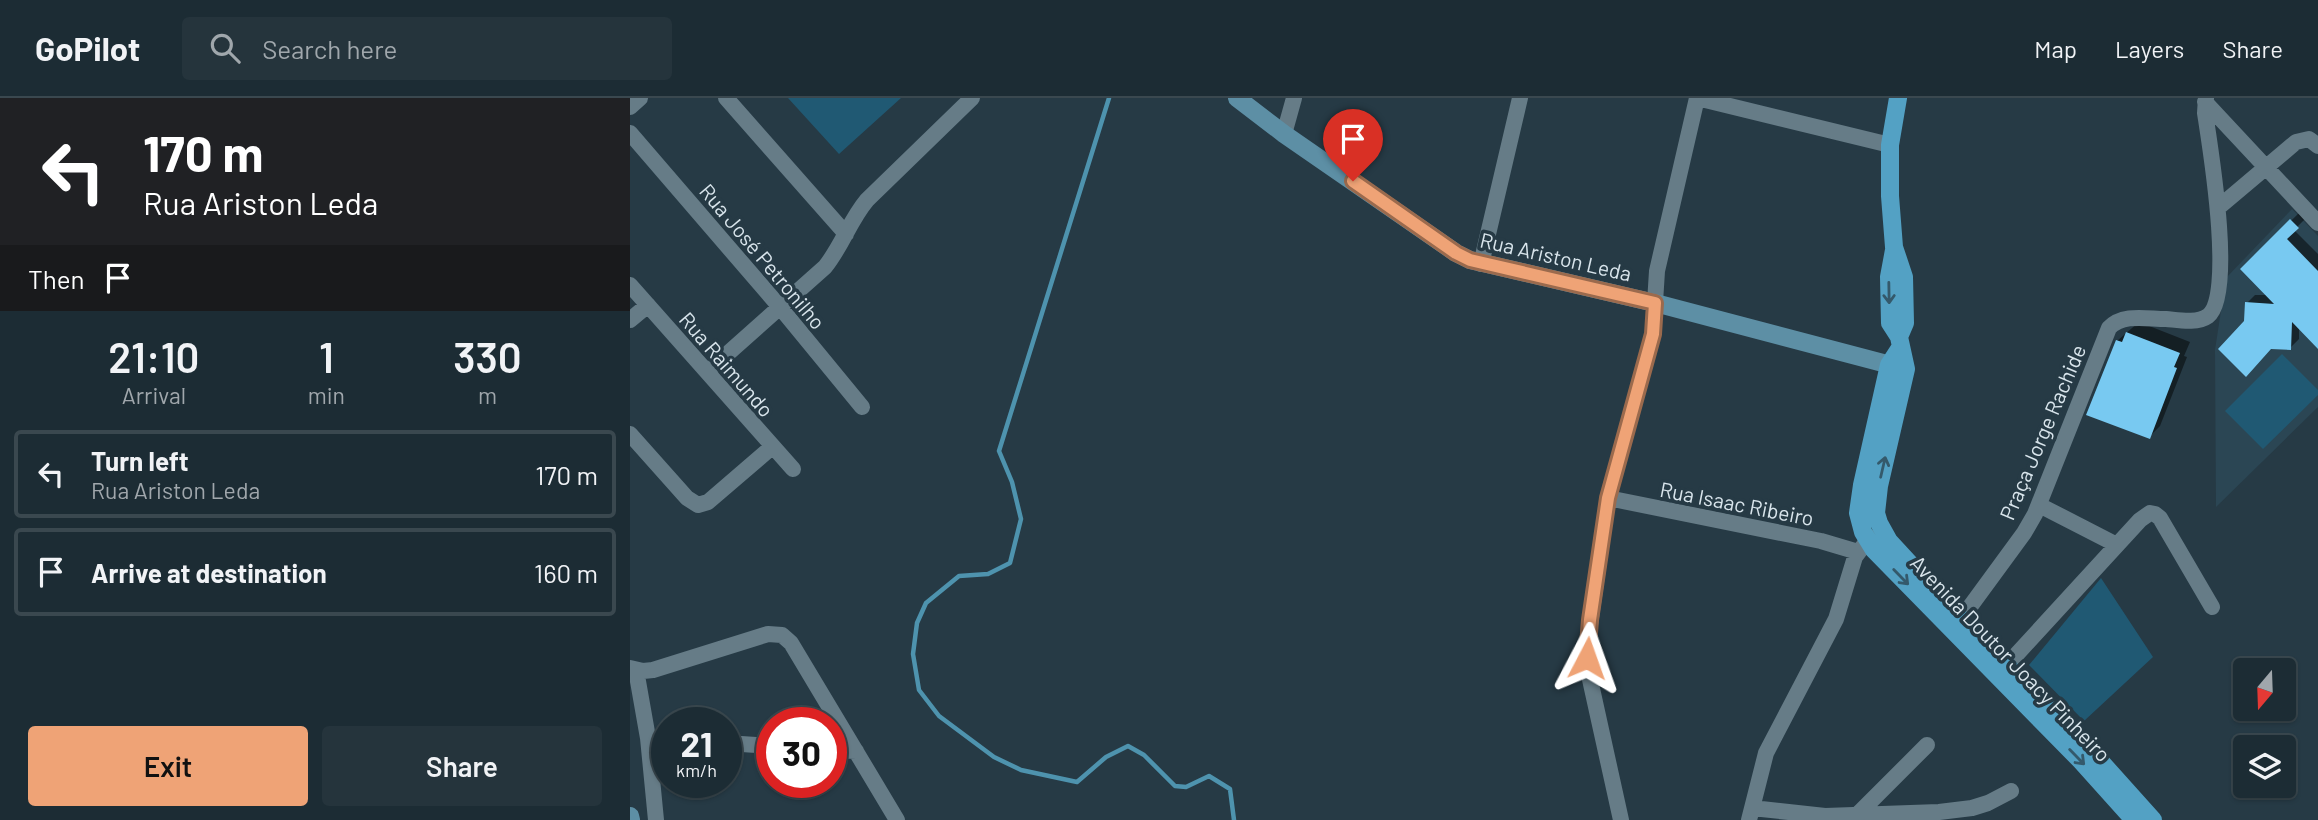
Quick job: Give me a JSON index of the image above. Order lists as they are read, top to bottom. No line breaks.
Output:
{"streets":{"main road":["Avenida Doutor Joacy Pinheiro"],"street":["Rua José Petronilho","Rua Ariston Leda","Rua Raimundo","Praça Jorge Rachide","Rua Isaac Ribeiro"]},"crossings":[["Rua Ariston Leda","Avenida Doutor Joacy Pinheiro"],["Praça Jorge Rachide","Avenida Doutor Joacy Pinheiro"],["Rua Isaac Ribeiro","Avenida Doutor Joacy Pinheiro"]],"north":"bottom","page":{"header":"GoPilot","search":"Search here","nav":["Map","Layers","Share"],"turn":["170 m","Rua Ariston Leda"],"then":"Then","eta":["21:10","Arrival","1","min","330","m"],"list":[{"name":"Turn left","note":"Rua Ariston Leda","value":"170 m"},{"name":"Arrive at destination","value":"160 m"}],"speed":"21 km/h","limit":"30","buttons":["Exit","Share"]}}
